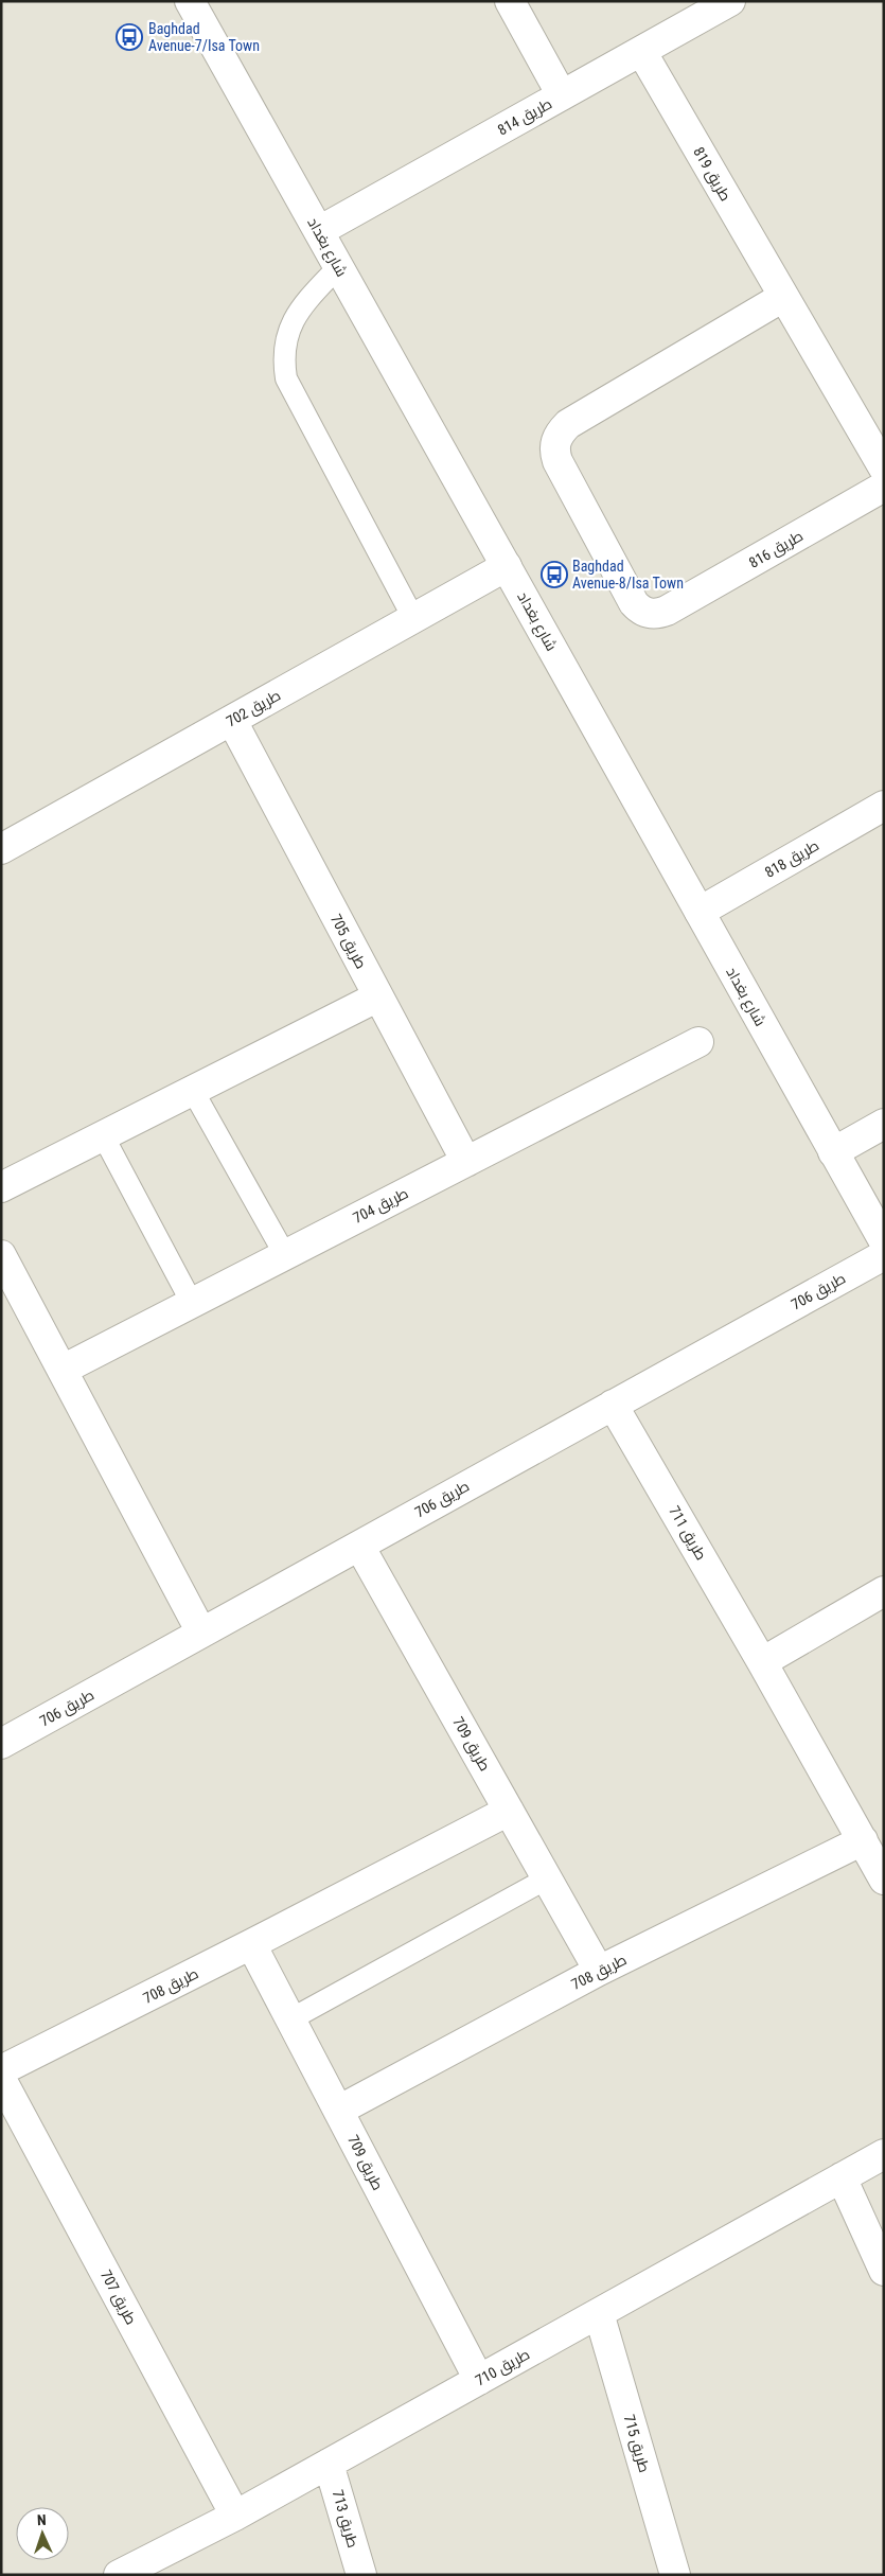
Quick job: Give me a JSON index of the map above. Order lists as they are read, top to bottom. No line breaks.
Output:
{"streets":{"street":["طريق 814","طريق 819","شارع بغداد","طريق 816","طريق 702","طريق 818","طريق 705","طريق 704","طريق 706","طريق 711","طريق 709","طريق 708","طريق 707","طريق 710","طريق 715","طريق 713"]},"crossings":[["طريق 814","طريق 819"],["طريق 814","شارع بغداد"],["طريق 819","طريق 816"],["شارع بغداد","طريق 702"],["شارع بغداد","طريق 818"],["طريق 702","طريق 705"],["طريق 705","طريق 704"],["طريق 706","طريق 711"],["طريق 706","طريق 709"],["طريق 711","طريق 708"],["طريق 709","طريق 708"],["طريق 709","طريق 710"],["طريق 707","طريق 710"],["طريق 710","طريق 715"],["طريق 710","طريق 713"]],"places":{"bus stop":["Baghdad Avenue-7/Isa Town","Baghdad Avenue-8/Isa Town"]},"north":"top"}
